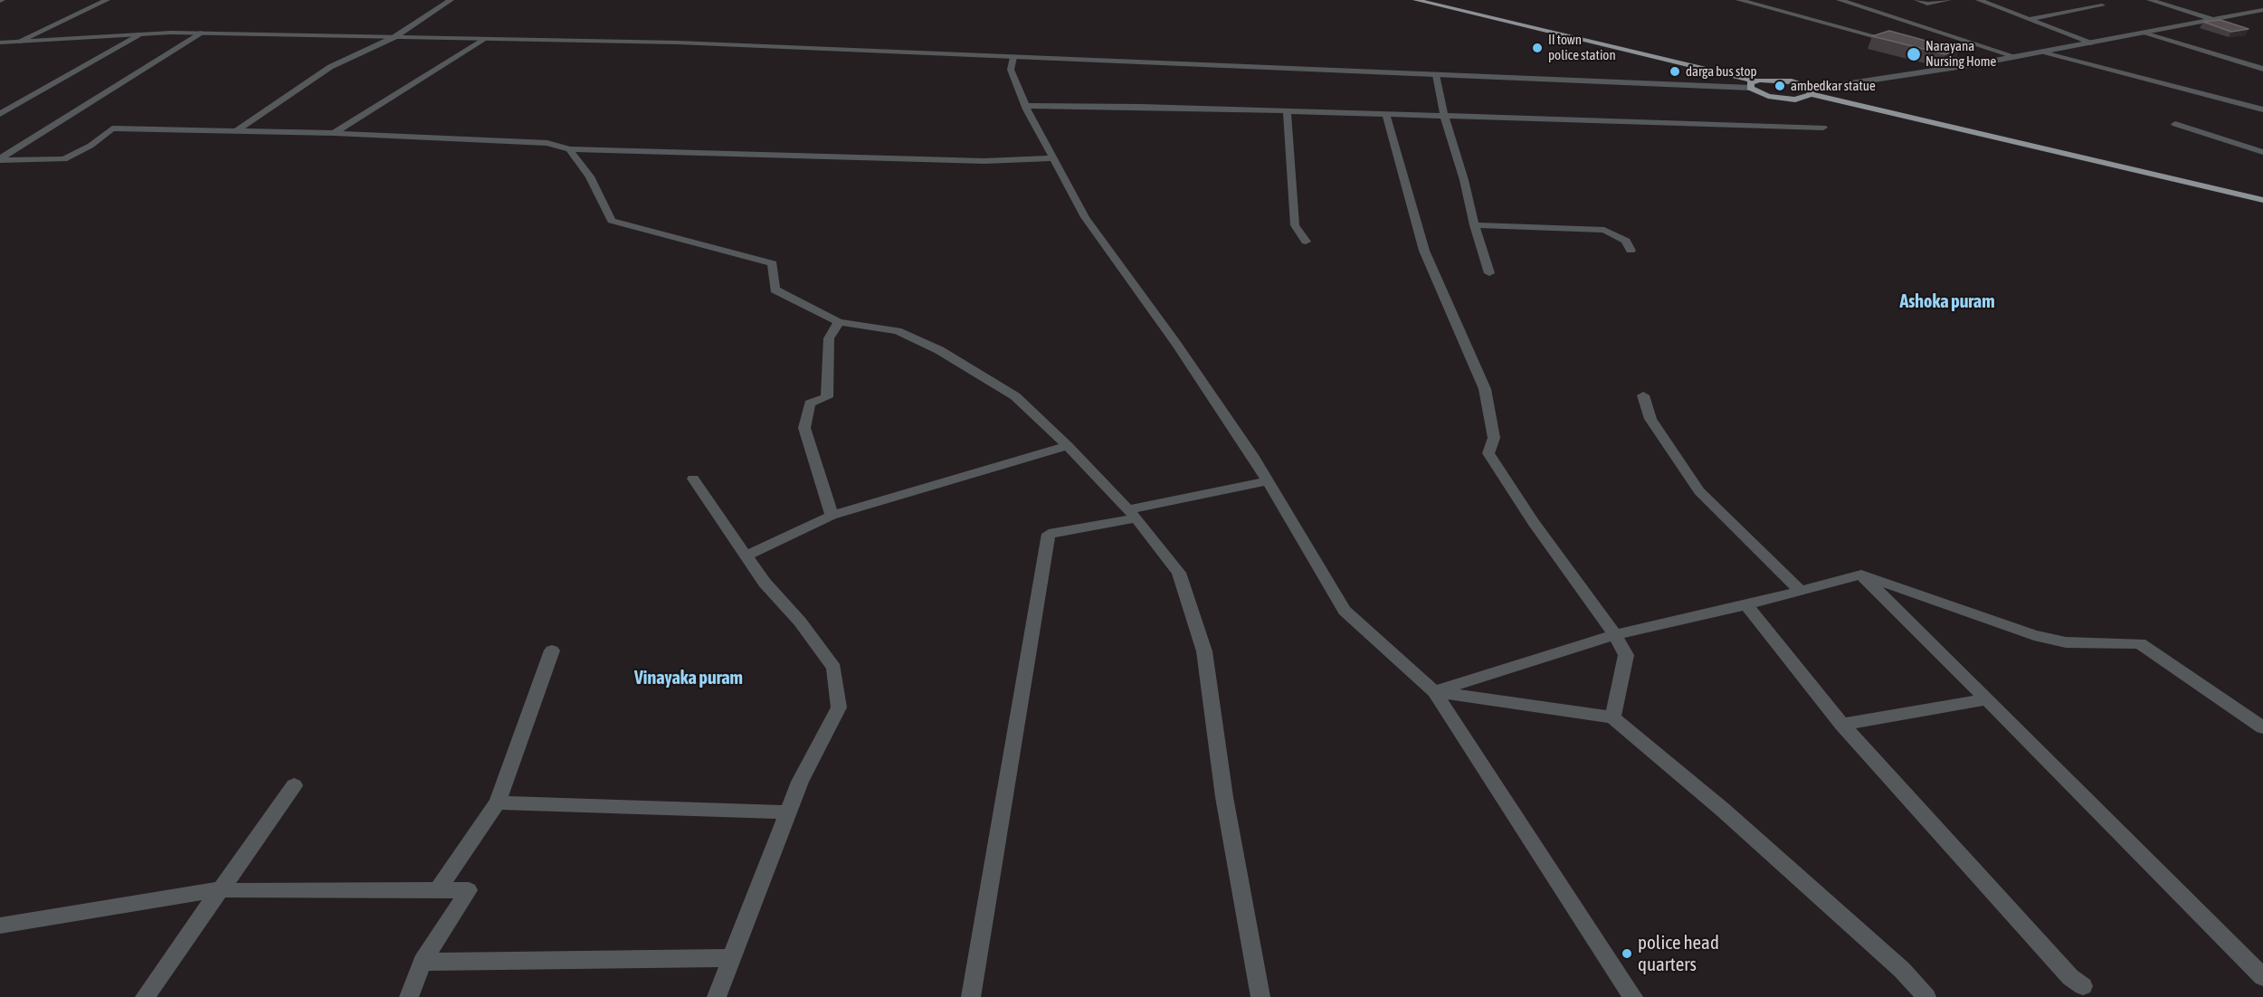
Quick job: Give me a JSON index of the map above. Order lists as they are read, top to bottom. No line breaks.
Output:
{"districts":["Ashoka puram","Vinayaka puram"],"places":["II town police station","Narayana Nursing Home","darga bus stop","ambedkar statue","police head quarters"]}
